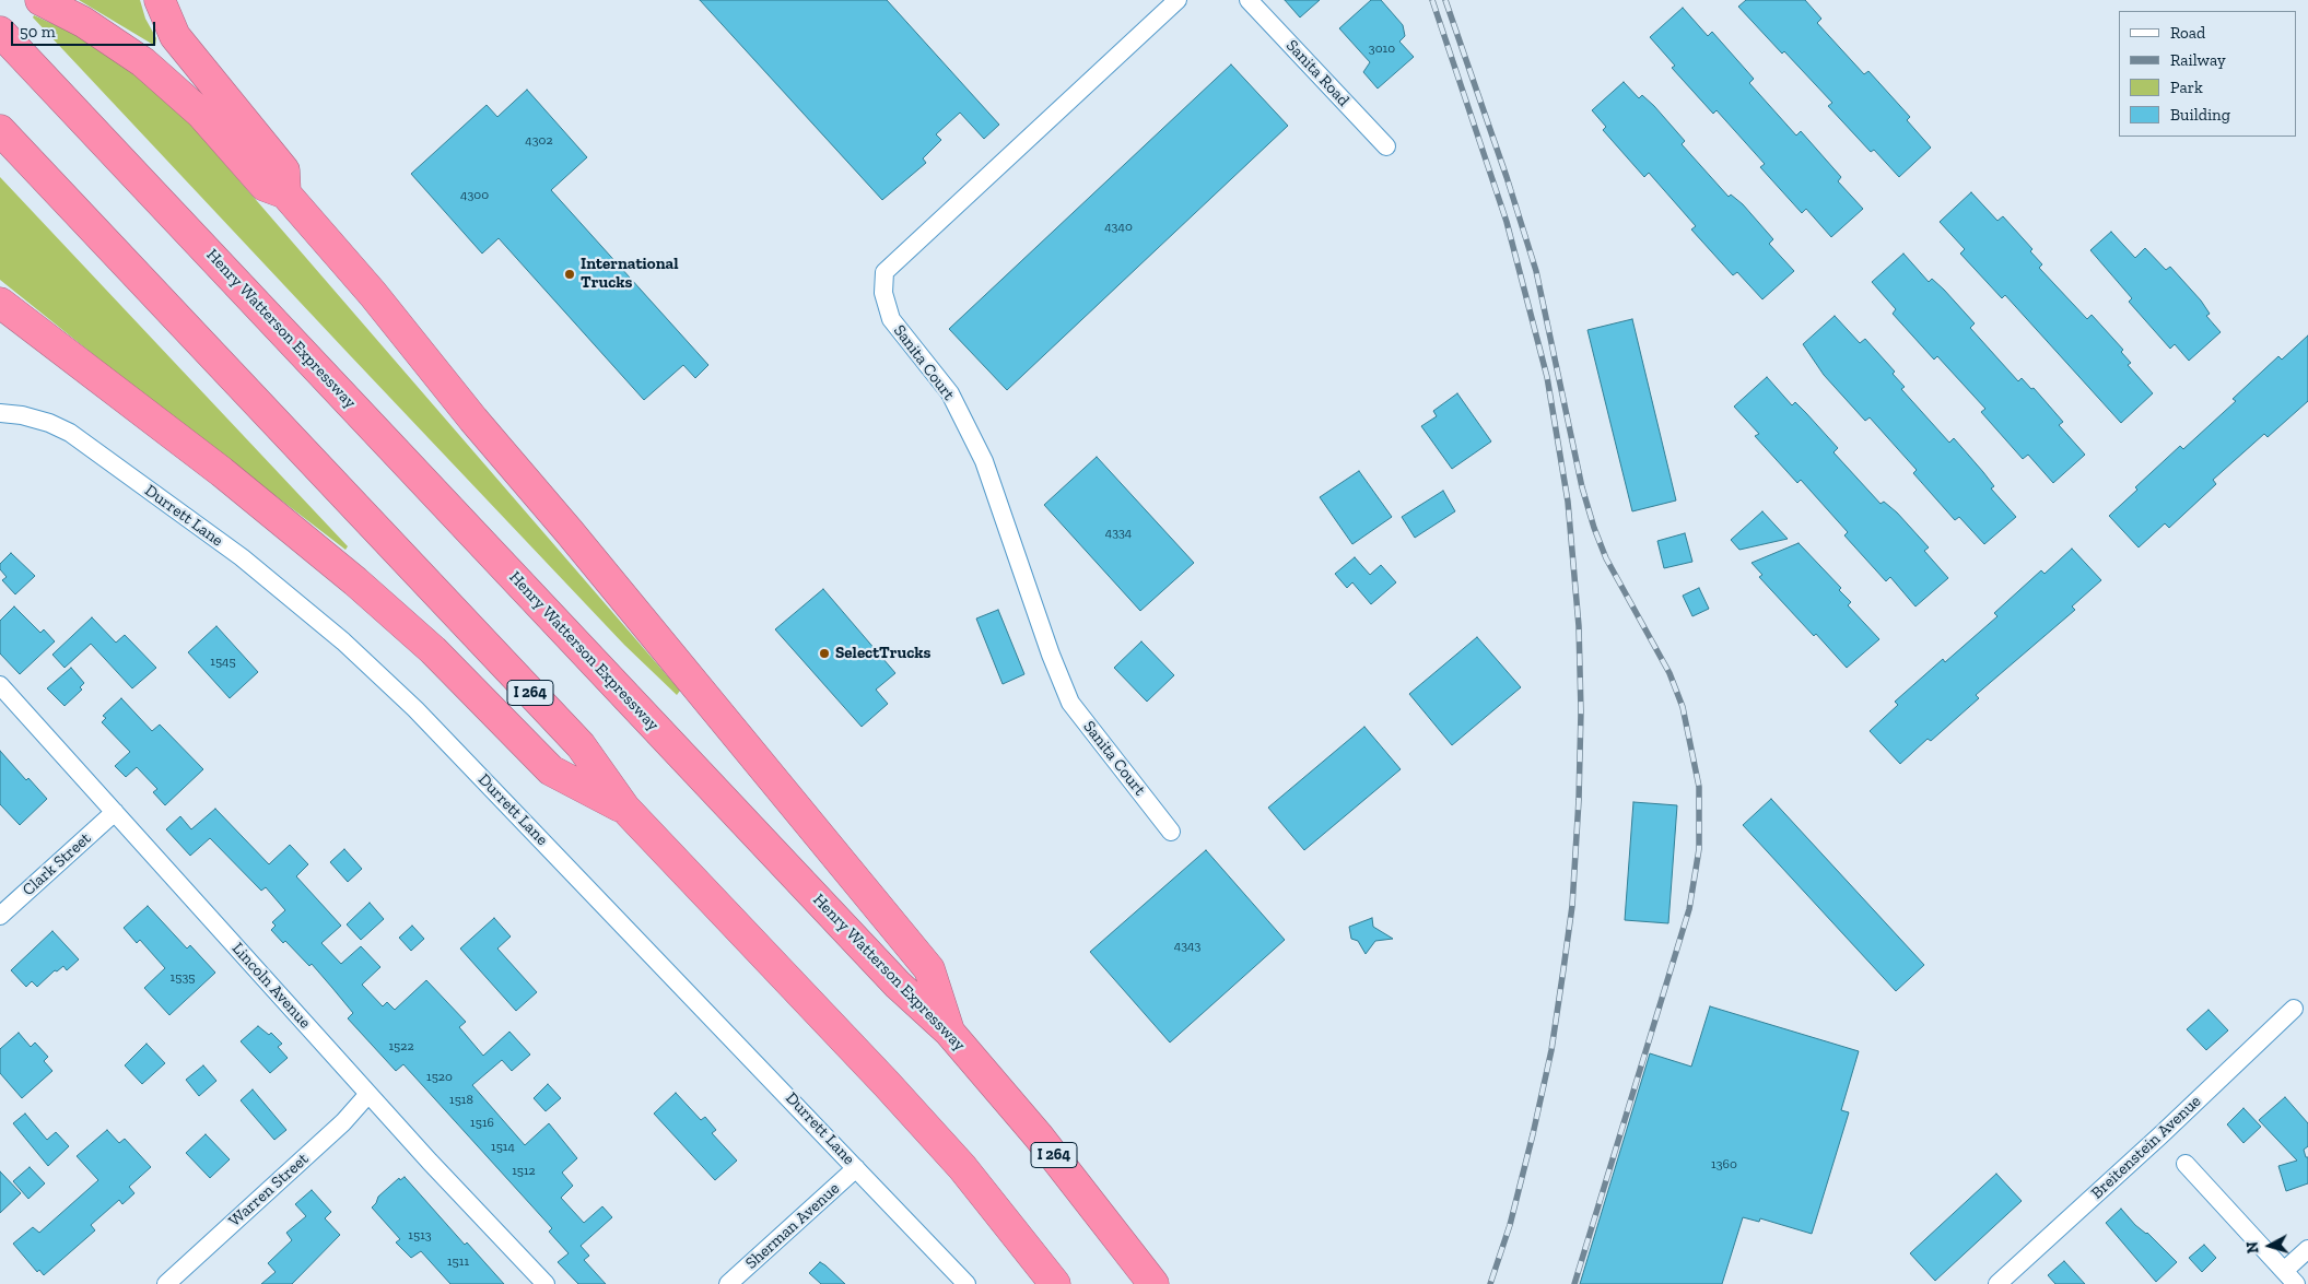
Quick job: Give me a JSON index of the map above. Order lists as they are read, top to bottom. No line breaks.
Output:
{"streets":{"highway":["Henry Watterson Expressway","I 264"],"street":["Sanita Road","Sanita Court","Durrett Lane","Clark Street","Lincoln Avenue","Breitenstein Avenue","Warren Street","Sherman Avenue"]},"crossings":[["Durrett Lane","Sherman Avenue"],["Clark Street","Lincoln Avenue"],["Lincoln Avenue","Warren Street"]],"places":["International Trucks","SelectTrucks"],"house_numbers":["3010","4302","4300","4340","4334","1545","4343","1535","1522","1520","1518","1516","1514","1360","1512","1513","1511"],"legend":["Road","Railway","Park","Building"],"scale_bar":"50 m","north":"left"}
